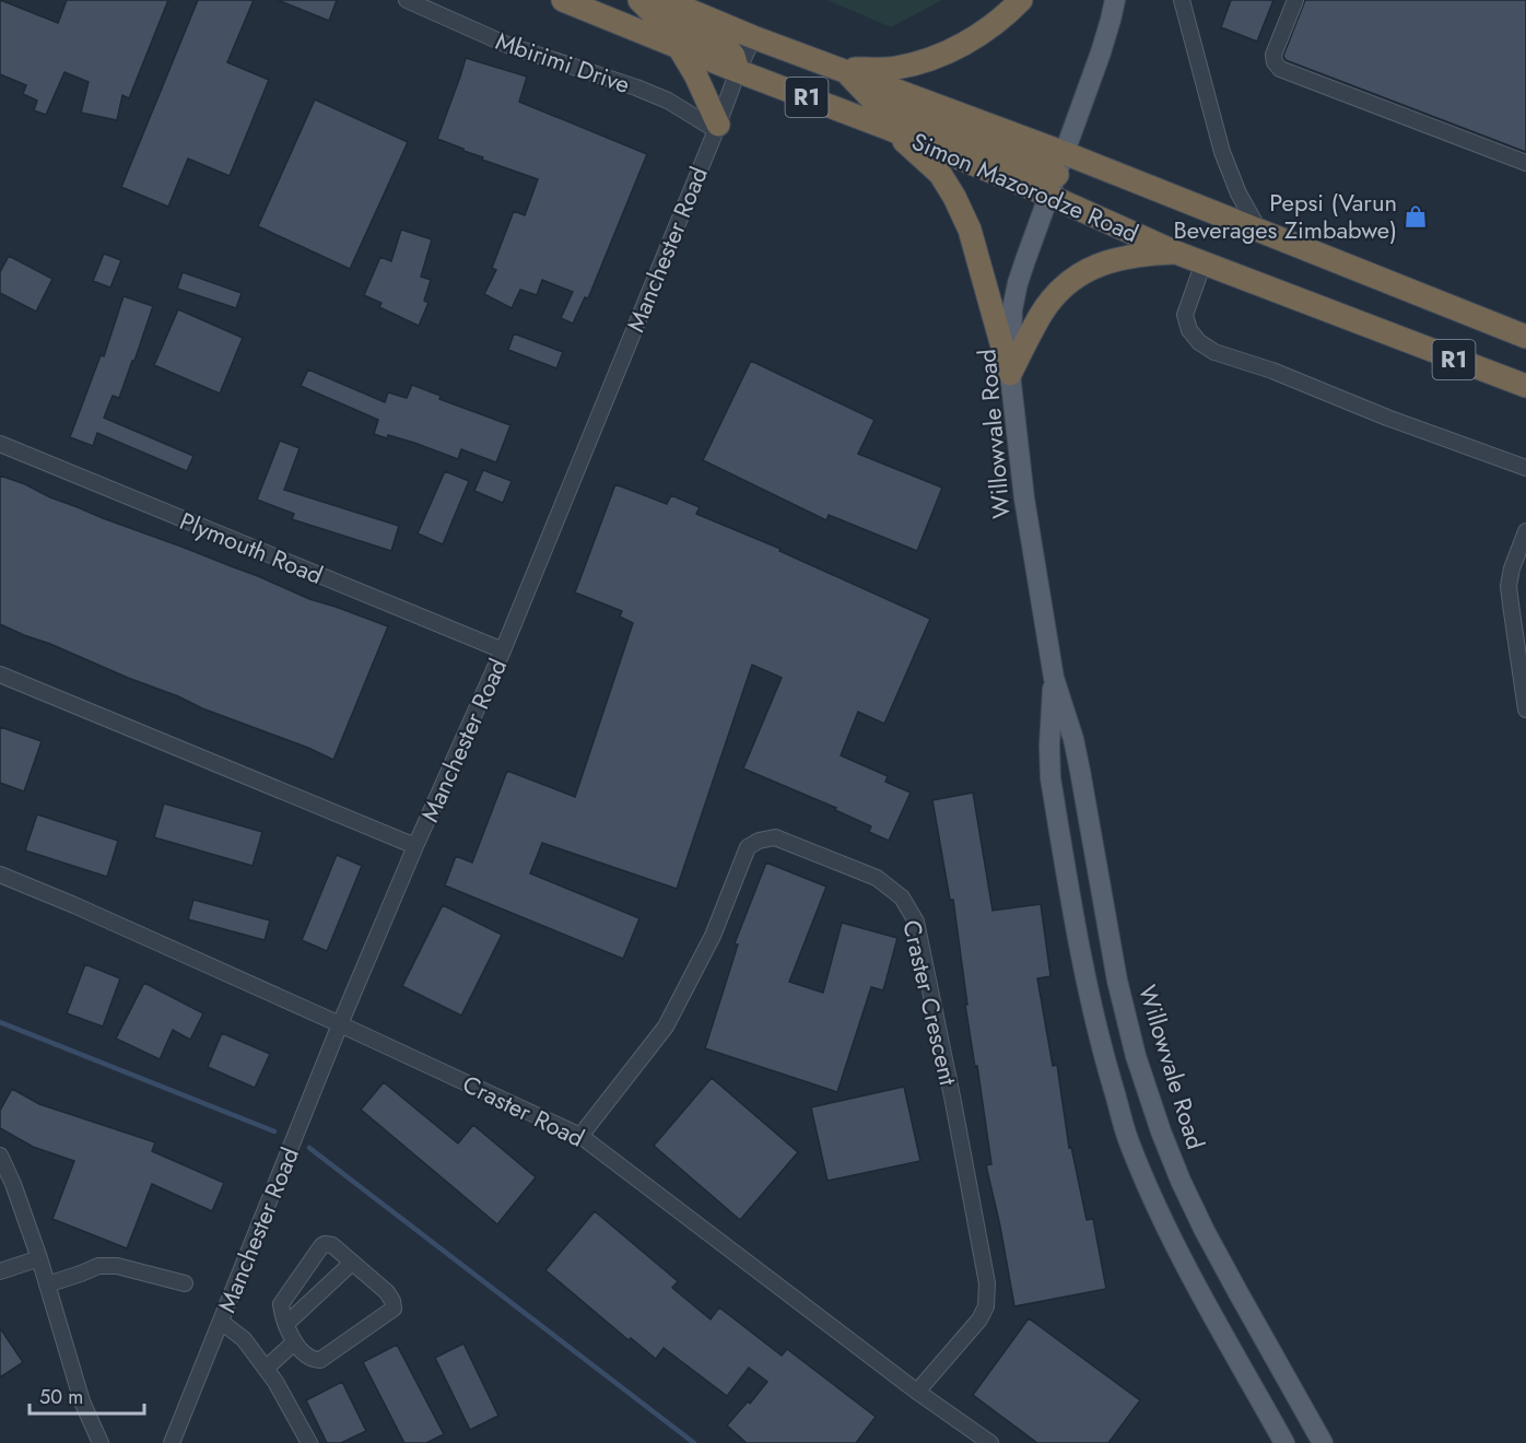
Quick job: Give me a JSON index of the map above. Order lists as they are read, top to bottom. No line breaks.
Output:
{"streets":{"highway":["R1","Simon Mazorodze Road"],"main road":["Willowvale Road"],"street":["Mbirimi Drive","Manchester Road","Plymouth Road","Craster Crescent","Craster Road"]},"crossings":[["Mbirimi Drive","Manchester Road"],["Simon Mazorodze Road","Manchester Road"],["Simon Mazorodze Road","Willowvale Road"],["Manchester Road","Plymouth Road"],["Manchester Road","Craster Road"],["Craster Crescent","Craster Road"]],"places":{"shop":["Pepsi (Varun Beverages Zimbabwe)"]},"scale_bar":"50 m"}
